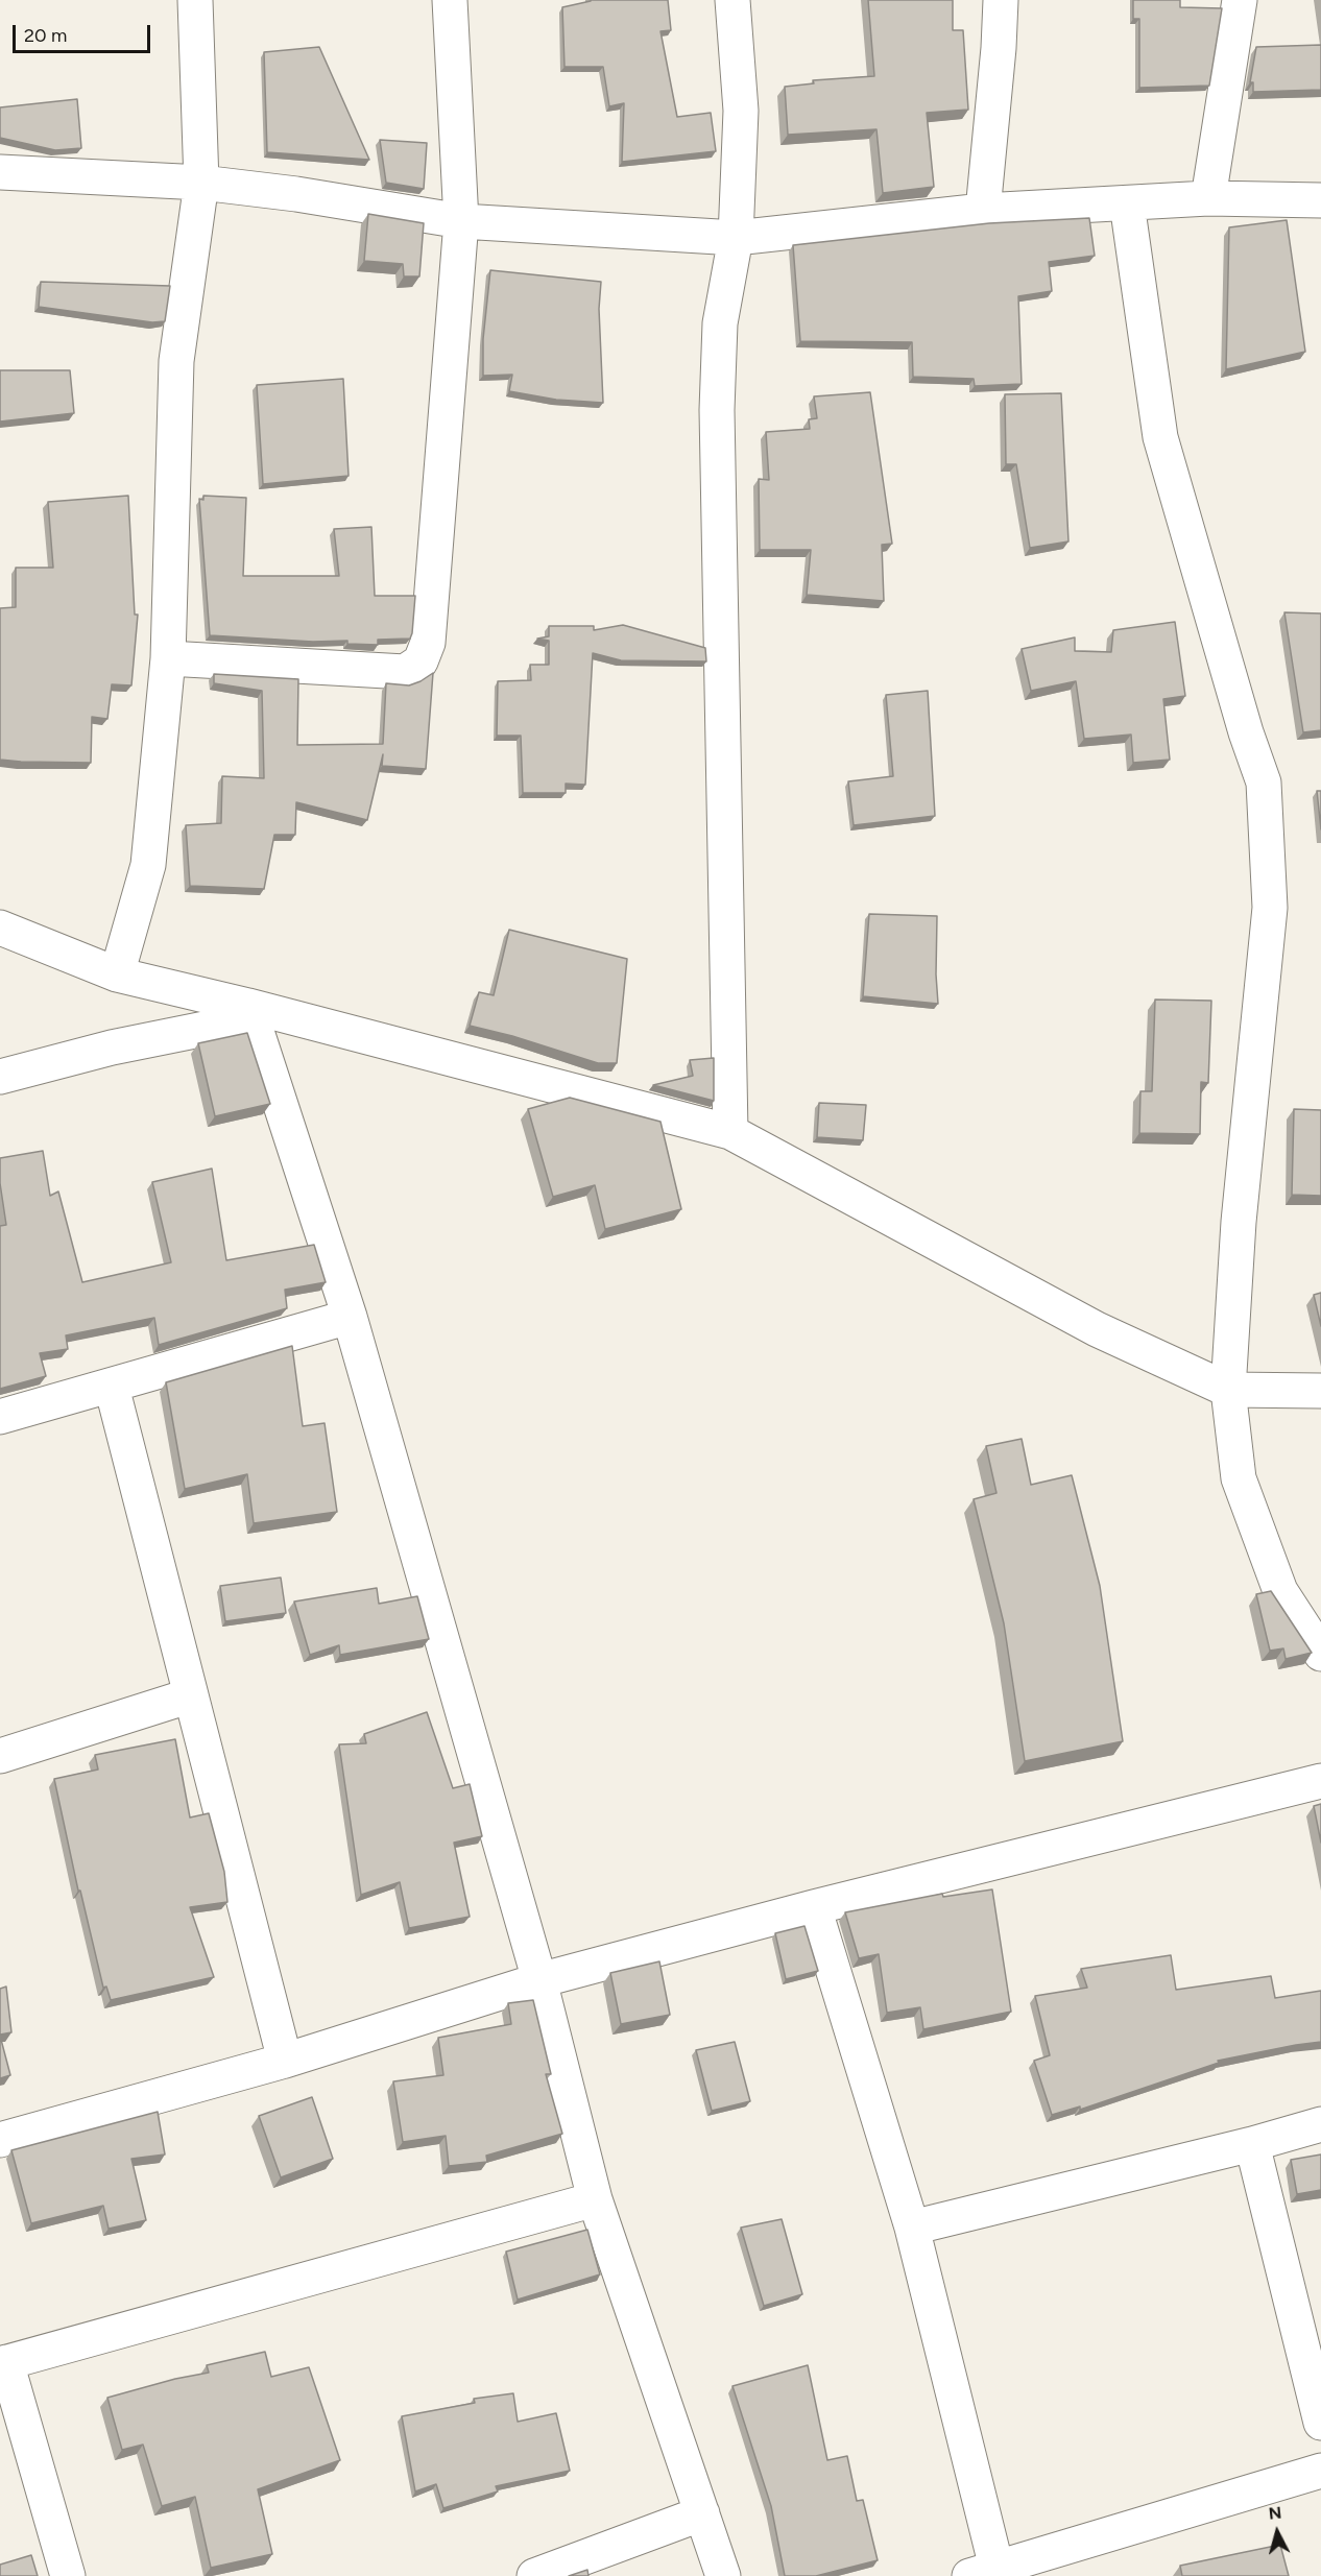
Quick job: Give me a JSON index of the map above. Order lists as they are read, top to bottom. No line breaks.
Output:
{"scale_bar":"20 m","north":"top"}
